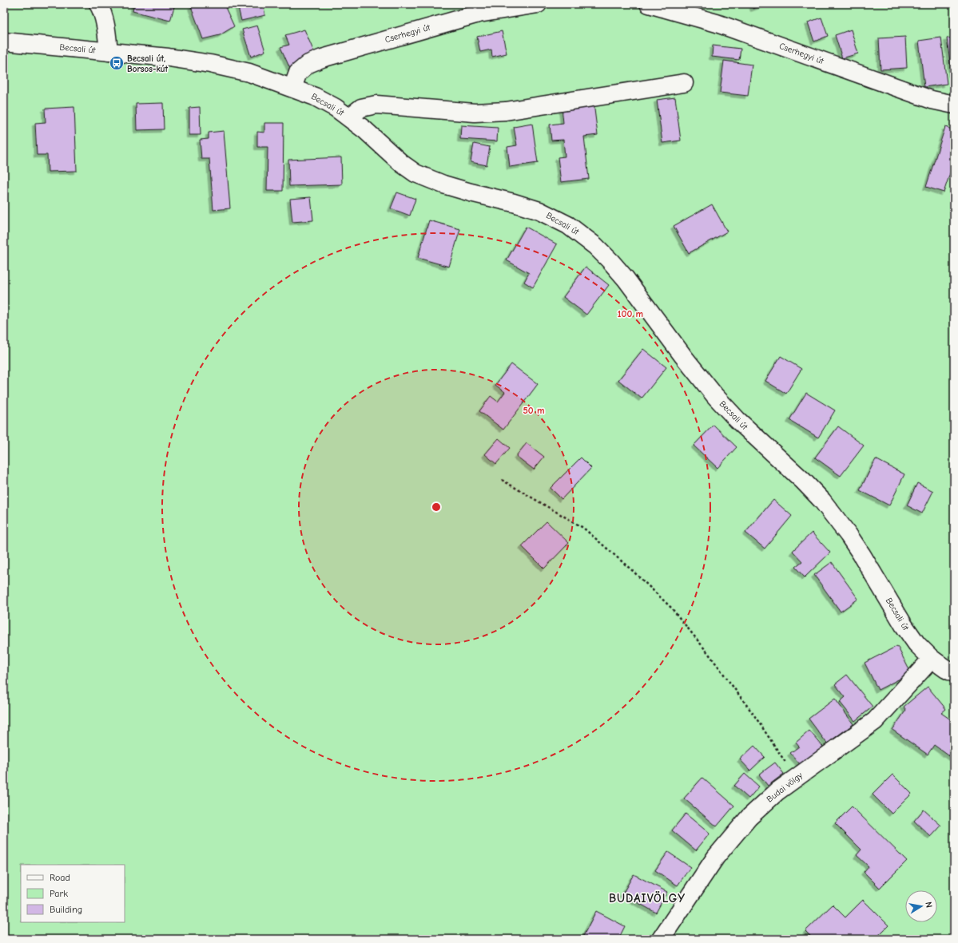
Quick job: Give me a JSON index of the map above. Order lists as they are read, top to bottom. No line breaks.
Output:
{"streets":{"main road":["Cserhegyi út","Becsali út","Budai völgy"]},"crossings":[["Cserhegyi út","Becsali út"],["Becsali út","Budai völgy"]],"districts":["BUDAIVÖLGY"],"places":{"bus stop":["Becsali út, Borsos-kút"]},"legend":["Road","Park","Building"],"north":"right","rings":["100 m","50 m"]}
